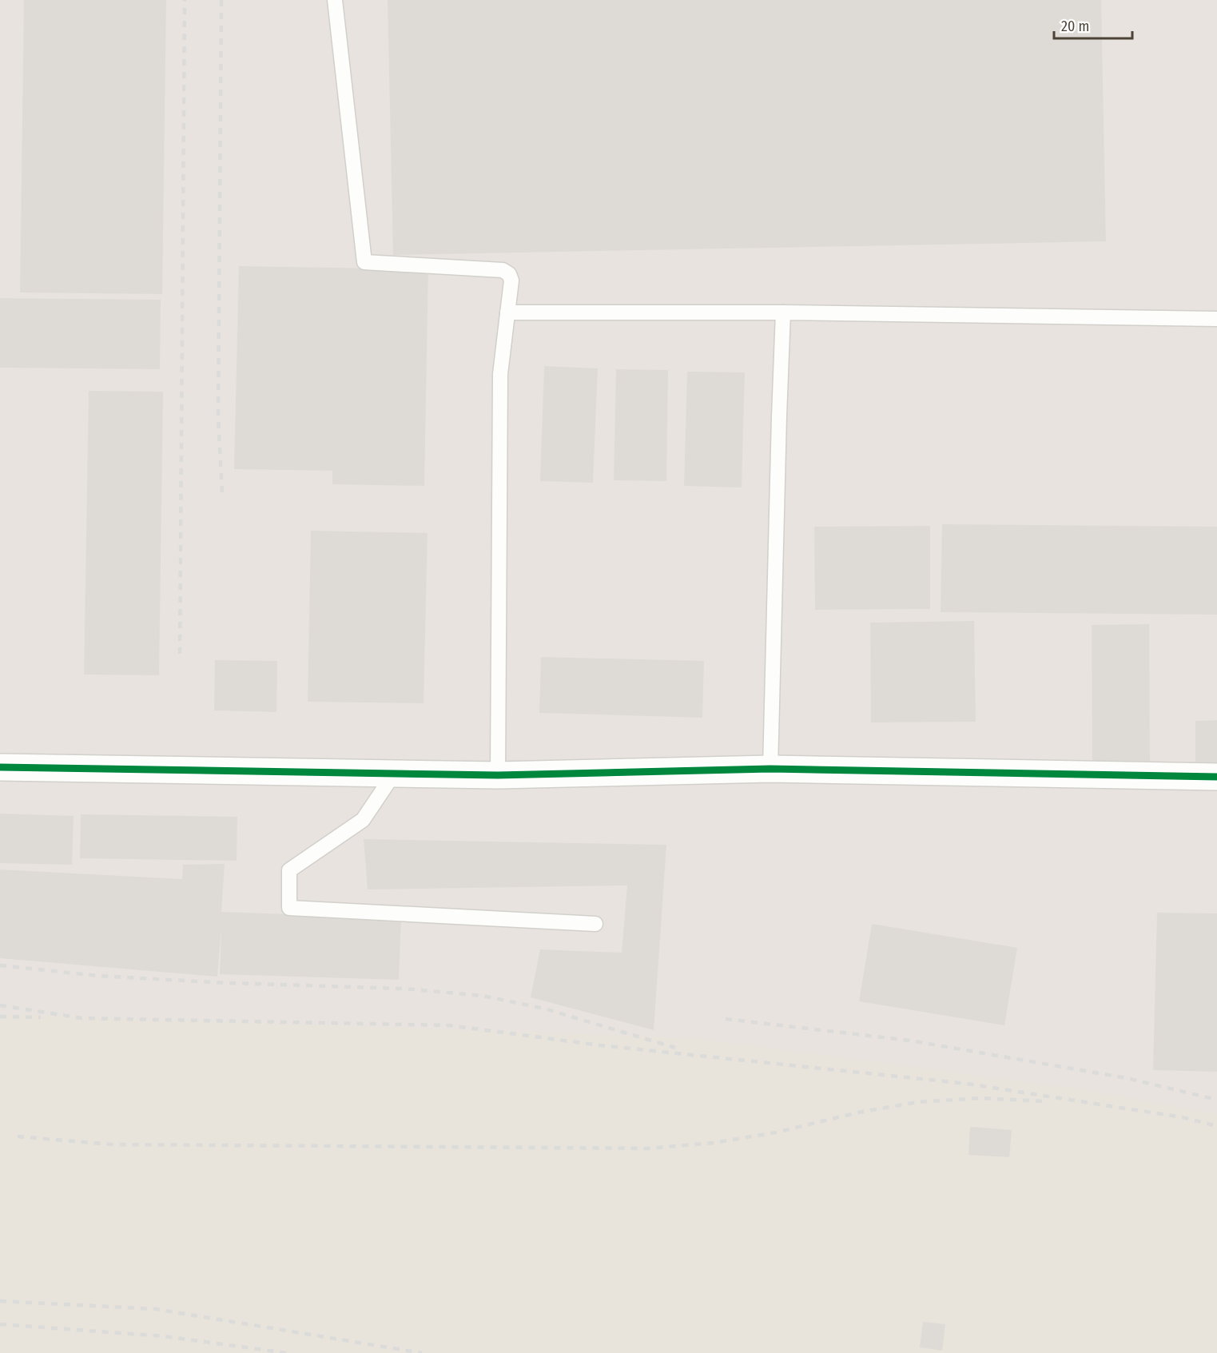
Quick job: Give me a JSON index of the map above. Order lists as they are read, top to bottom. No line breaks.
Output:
{"scale_bar":"20 m"}
